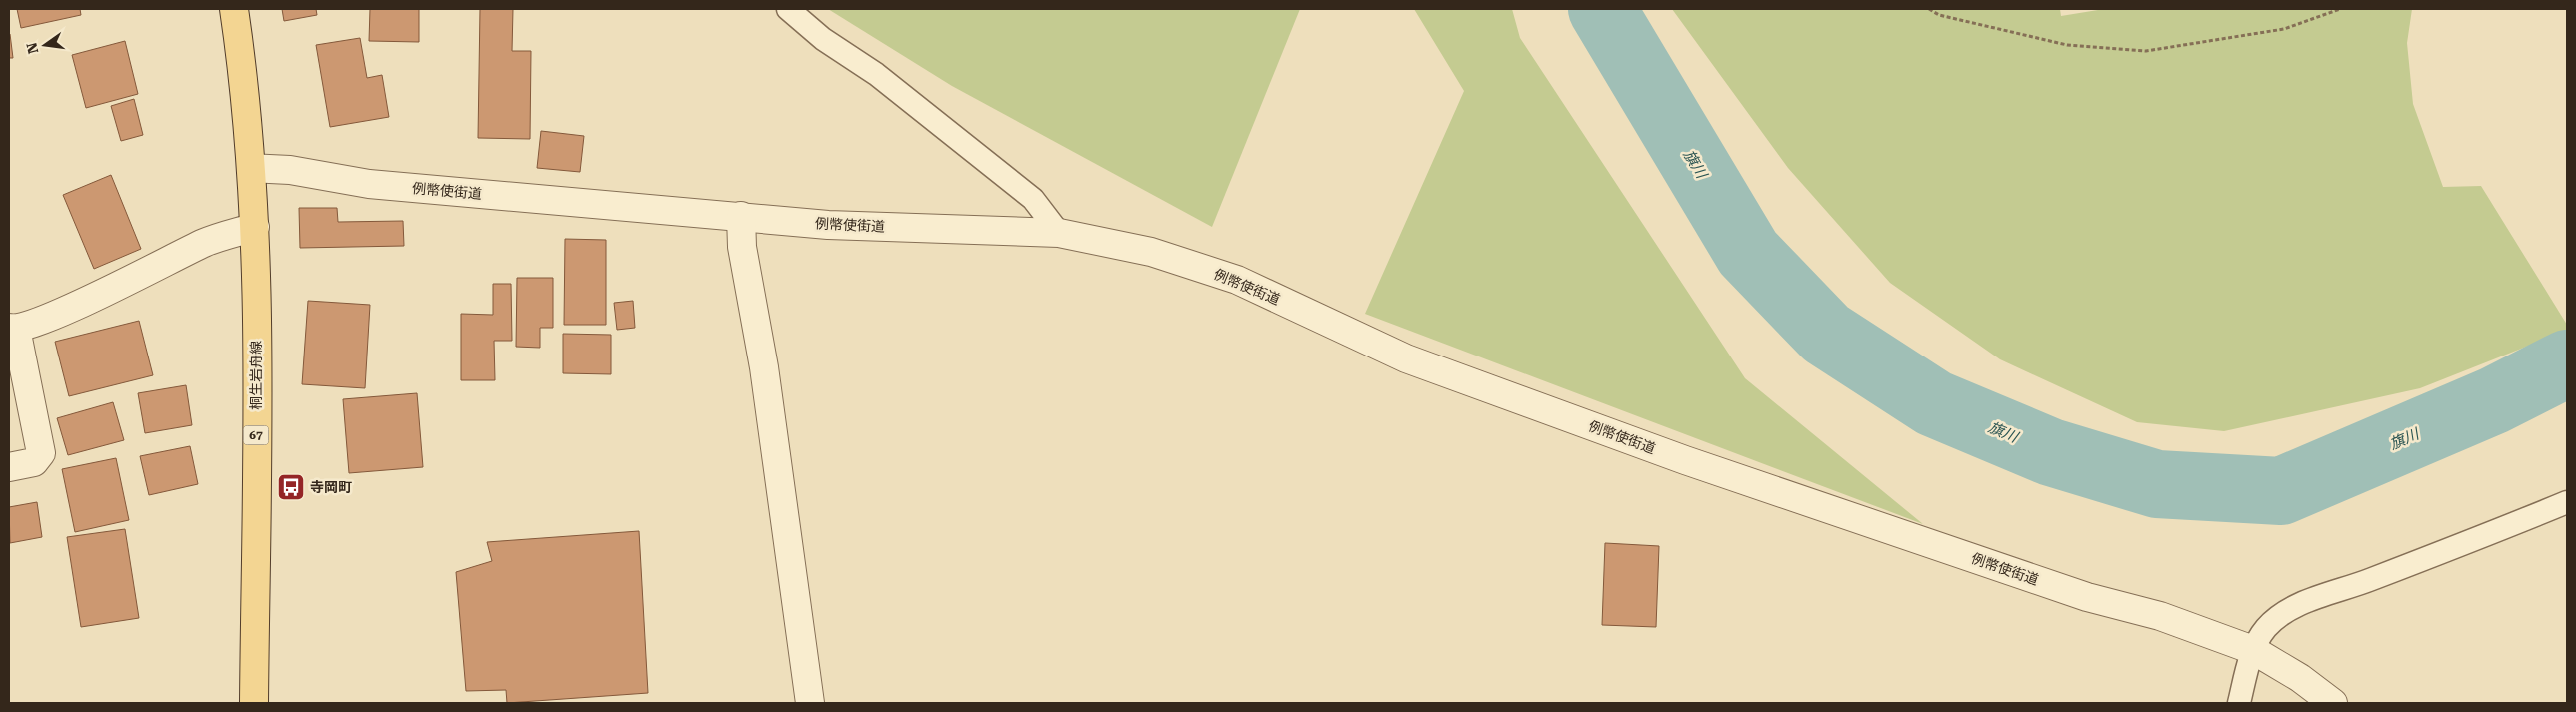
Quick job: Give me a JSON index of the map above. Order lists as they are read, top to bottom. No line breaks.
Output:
{"streets":{"main road":["桐生岩舟線","67"],"street":["例幣使街道"]},"crossings":[["例幣使街道","桐生岩舟線"],["例幣使街道","67"],["桐生岩舟線","67"]],"water":["旗川"],"places":{"bus stop":["寺岡町"]},"north":"left"}
